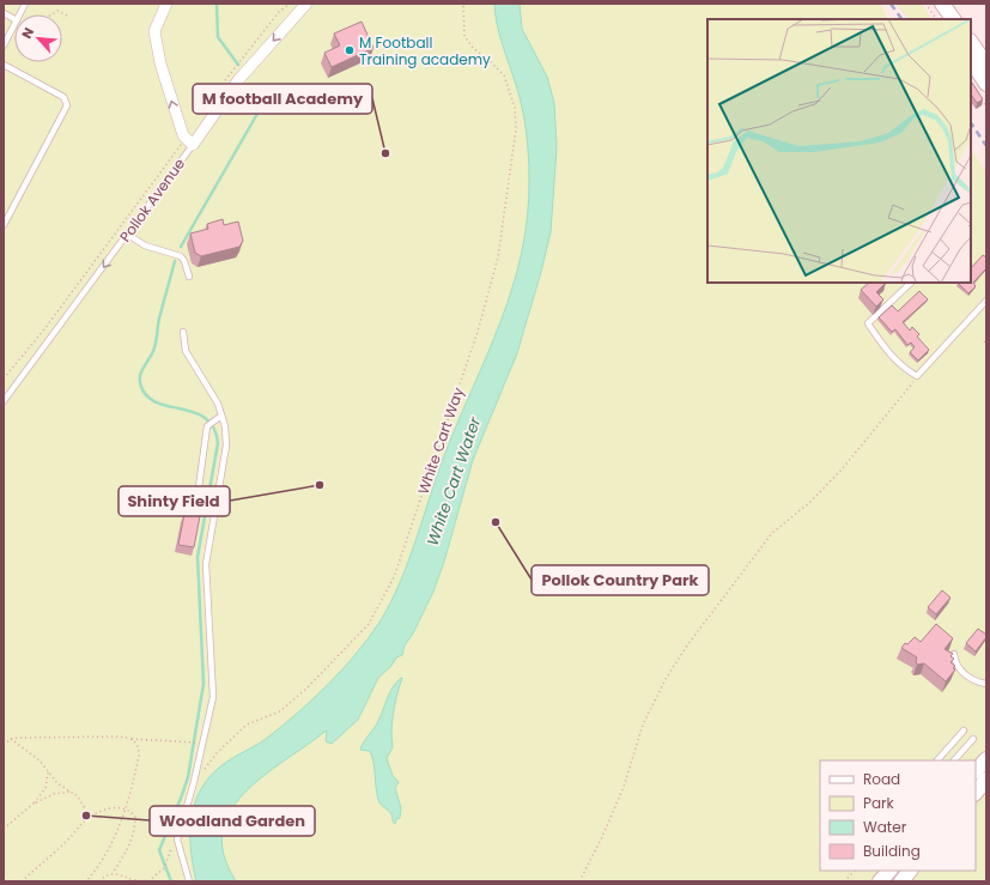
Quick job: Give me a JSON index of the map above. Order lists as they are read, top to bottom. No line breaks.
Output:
{"streets":{"street":["Pollok Avenue"],"path":["White Cart Way"]},"one_way":["Pollok Avenue"],"water":["White Cart Water"],"places":["M Football Training academy","M football Academy","Shinty Field","Pollok Country Park","Woodland Garden"],"legend":["Road","Park","Water","Building"],"north":"top left"}
